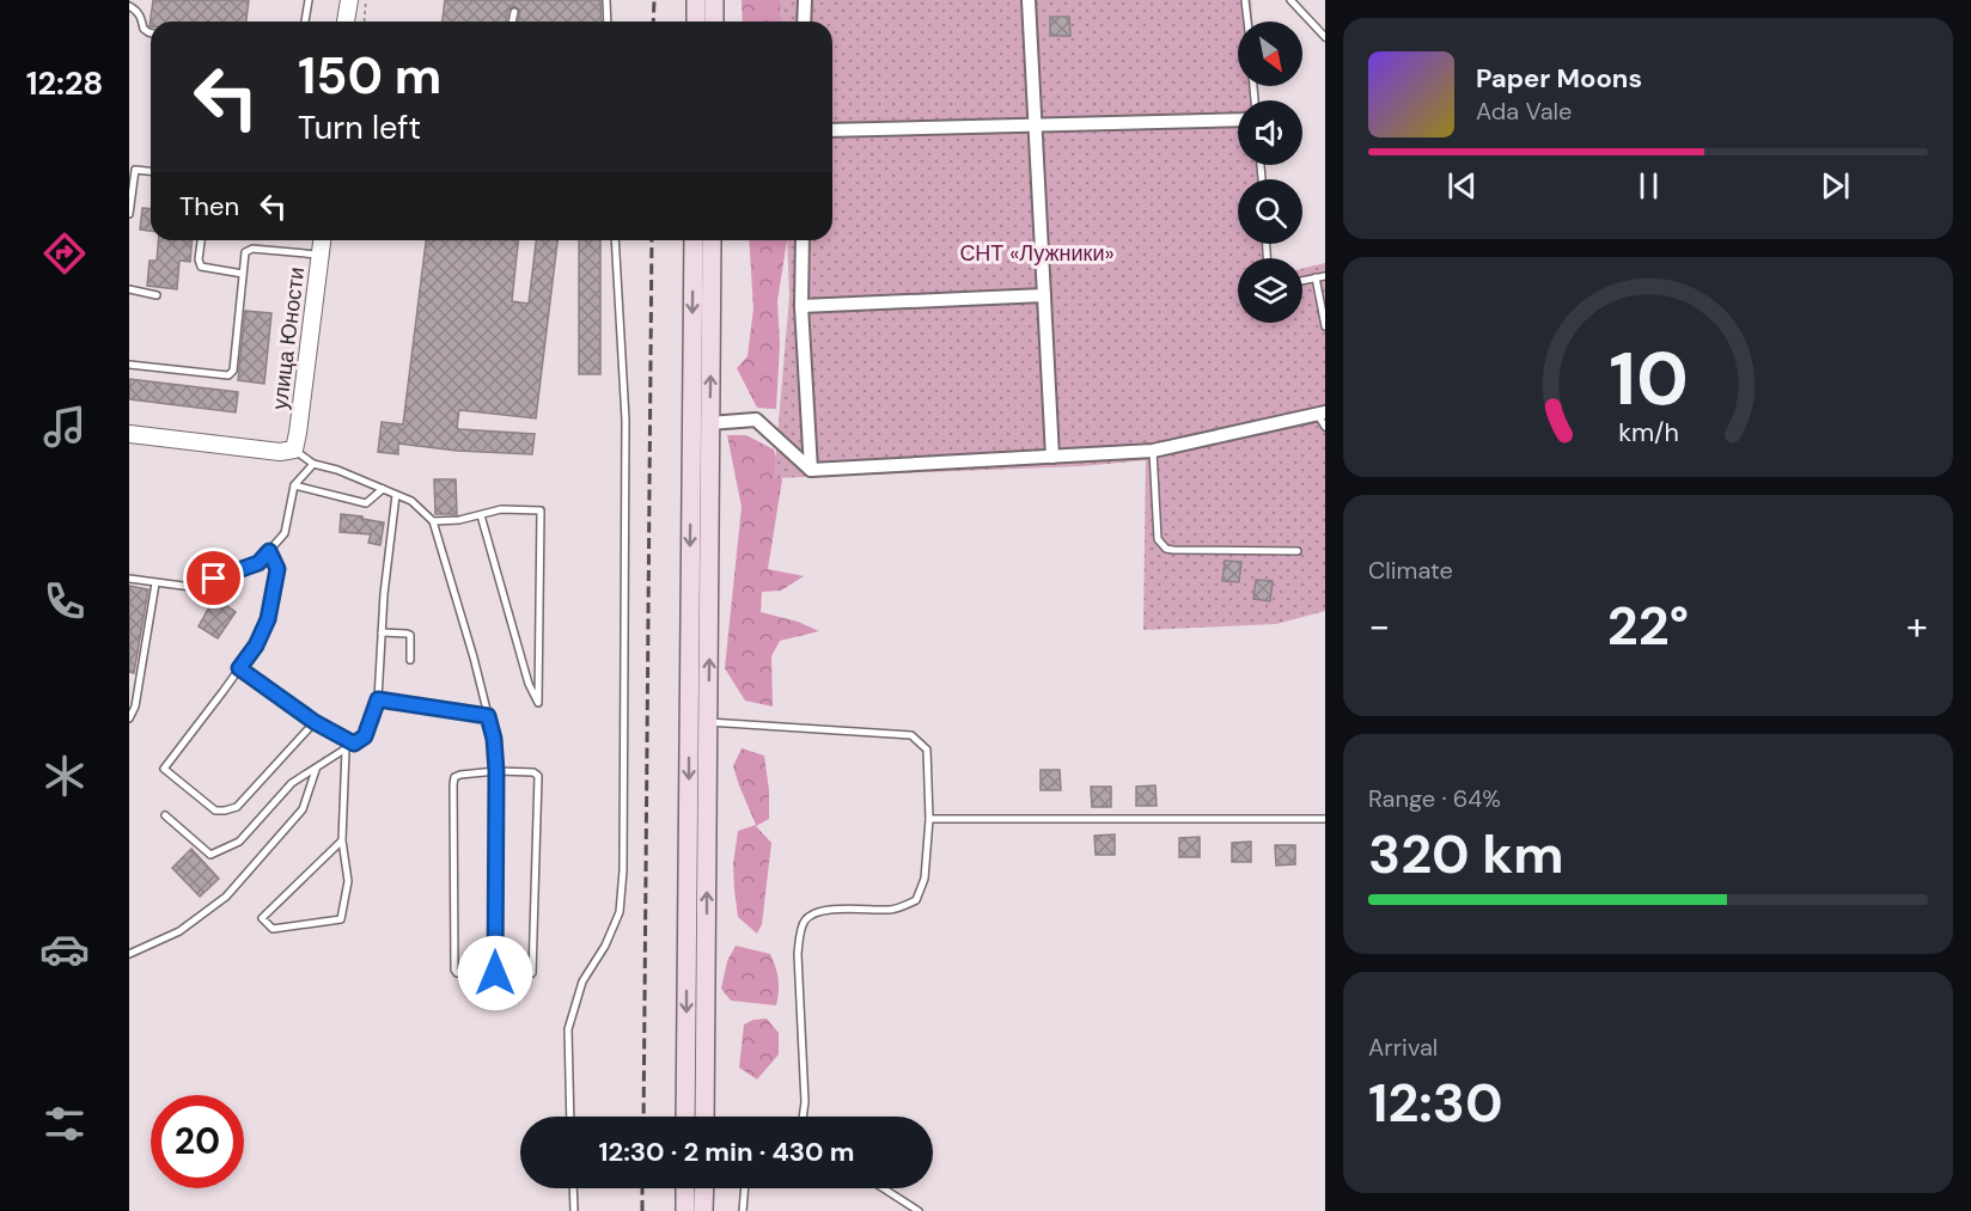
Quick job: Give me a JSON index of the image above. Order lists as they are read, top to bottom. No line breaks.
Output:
{"streets":{"street":["улица Юности"]},"parks":["СНТ «Лужники»"],"north":"bottom right","page":{"tabs":"12:28","turn":["150 m","Turn left"],"song":["Paper Moons","Ada Vale"],"then":"Then","tile":["Climate",["Range · 64%","320 km"],["Arrival","12:30"]],"heat":["−","22°","+"],"limit":"20","trip":"12:30 · 2 min · 430 m","gauge":["10","km/h"]}}
